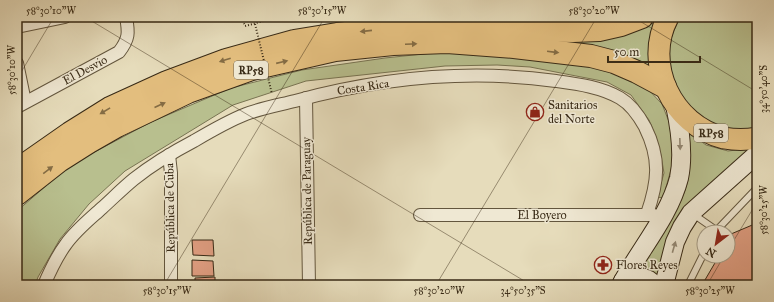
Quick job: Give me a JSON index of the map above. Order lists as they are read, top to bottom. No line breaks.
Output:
{"streets":{"highway":["RP58"],"street":["El Desvio","Costa Rica","República de Paraguay","República de Cuba","El Boyero"]},"crossings":[["Costa Rica","República de Paraguay"],["Costa Rica","República de Cuba"],["Costa Rica","El Boyero"]],"places":{"shop":["Sanitarios del Norte"],"pharmacy":["Flores Reyes"]},"scale_bar":"50 m","north":"bottom left","coordinates":["58°30'10\"W","58°30'15\"W","58°30'20\"W","34°50'40\"S","58°30'25\"W","34°50'35\"S"]}
